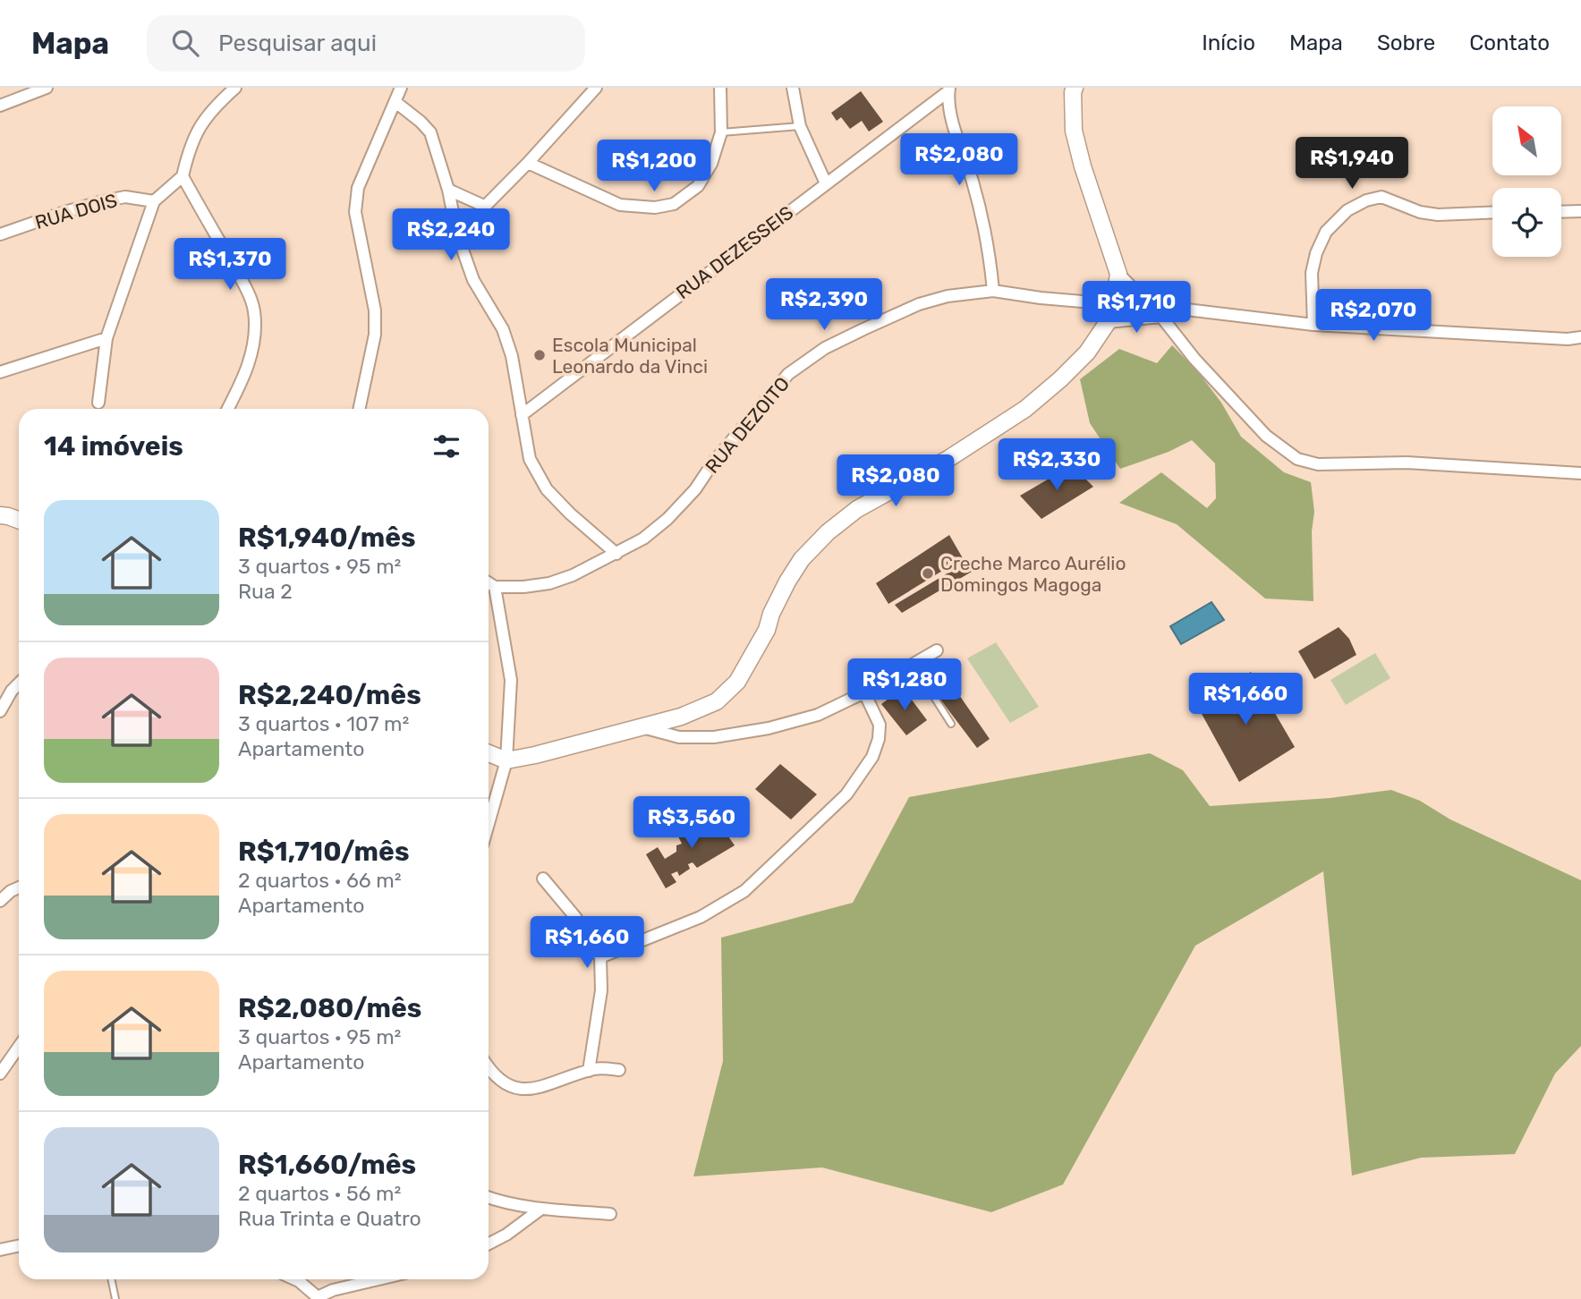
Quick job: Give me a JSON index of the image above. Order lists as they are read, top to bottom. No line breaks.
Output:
{"streets":{"street":["RUA DOIS","RUA DEZESSEIS","RUA DEZOITO"]},"places":["Escola Municipal Leonardo da Vinci","Creche Marco Aurélio Domingos Magoga"],"north":"top left","page":{"header":"Mapa","search":"Pesquisar aqui","nav":["Início","Mapa","Sobre","Contato"],"price":["R$2,080","R$1,940","R$1,200","R$2,240","R$1,370","R$2,390","R$1,710","R$2,070","R$2,330","R$2,080","R$1,280","R$1,660","R$3,560","R$1,660"],"heading":"14 imóveis","list":[{"name":"R$1,940/mês","note":"3 quartos · 95 m² · Rua 2"},{"name":"R$2,240/mês","note":"3 quartos · 107 m² · Apartamento"},{"name":"R$1,710/mês","note":"2 quartos · 66 m² · Apartamento"},{"name":"R$2,080/mês","note":"3 quartos · 95 m² · Apartamento"},{"name":"R$1,660/mês","note":"2 quartos · 56 m² · Rua Trinta e Quatro"}]}}
